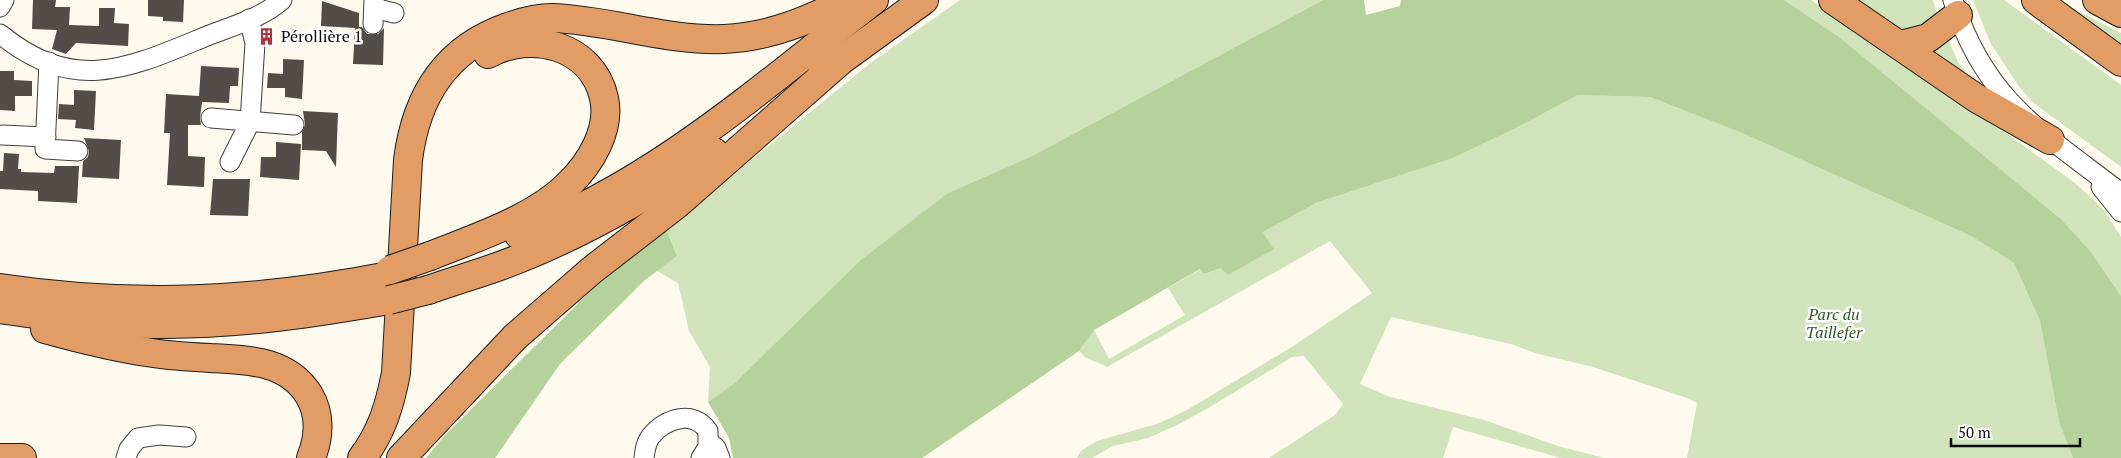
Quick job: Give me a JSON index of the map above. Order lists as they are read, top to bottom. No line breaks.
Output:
{"parks":["Parc du Taillefer"],"places":{"building":["Pérollière 1"]},"scale_bar":"50 m"}
